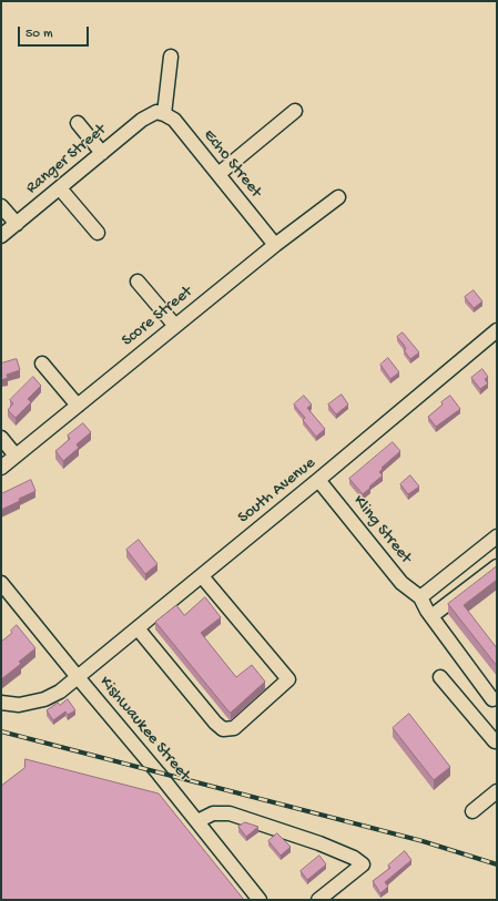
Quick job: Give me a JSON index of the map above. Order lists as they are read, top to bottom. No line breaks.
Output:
{"streets":{"street":["Ranger Street","Echo Street","Score Street","South Avenue","Kling Street","Kishwaukee Street"]},"crossings":[["Ranger Street","Echo Street"],["Echo Street","Score Street"],["South Avenue","Kling Street"],["South Avenue","Kishwaukee Street"]],"scale_bar":"50 m"}
